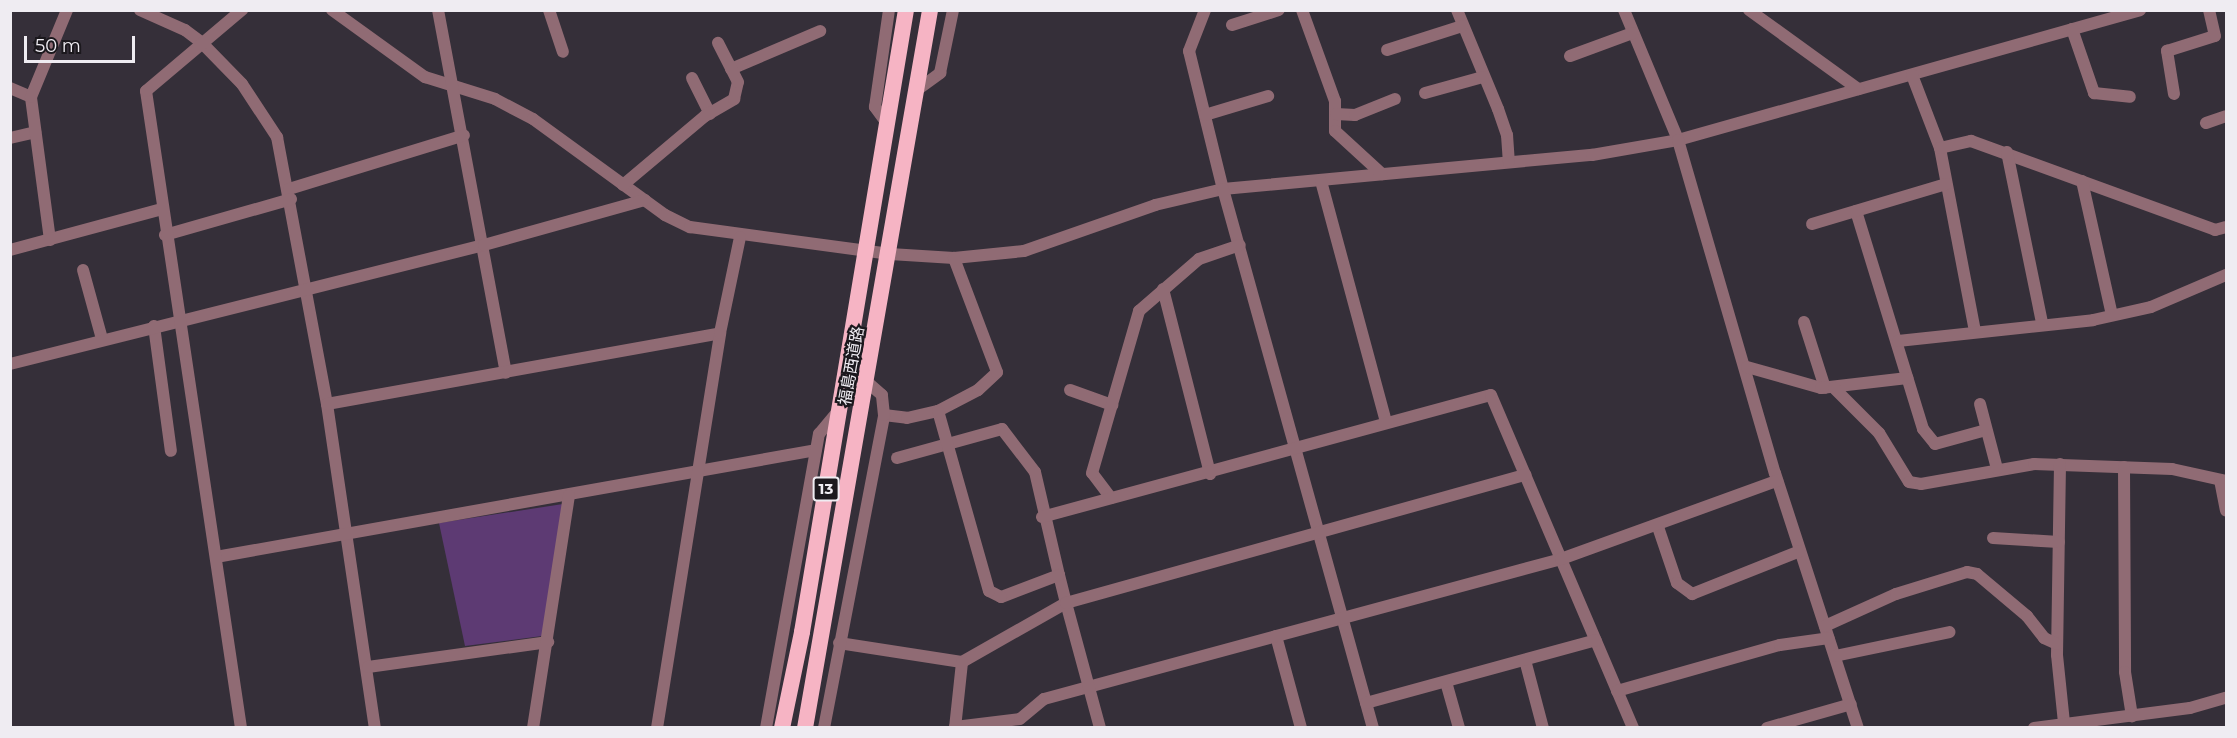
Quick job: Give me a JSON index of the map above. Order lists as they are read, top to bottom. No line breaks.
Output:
{"streets":{"highway":["福島西道路","13"]},"scale_bar":"50 m"}
